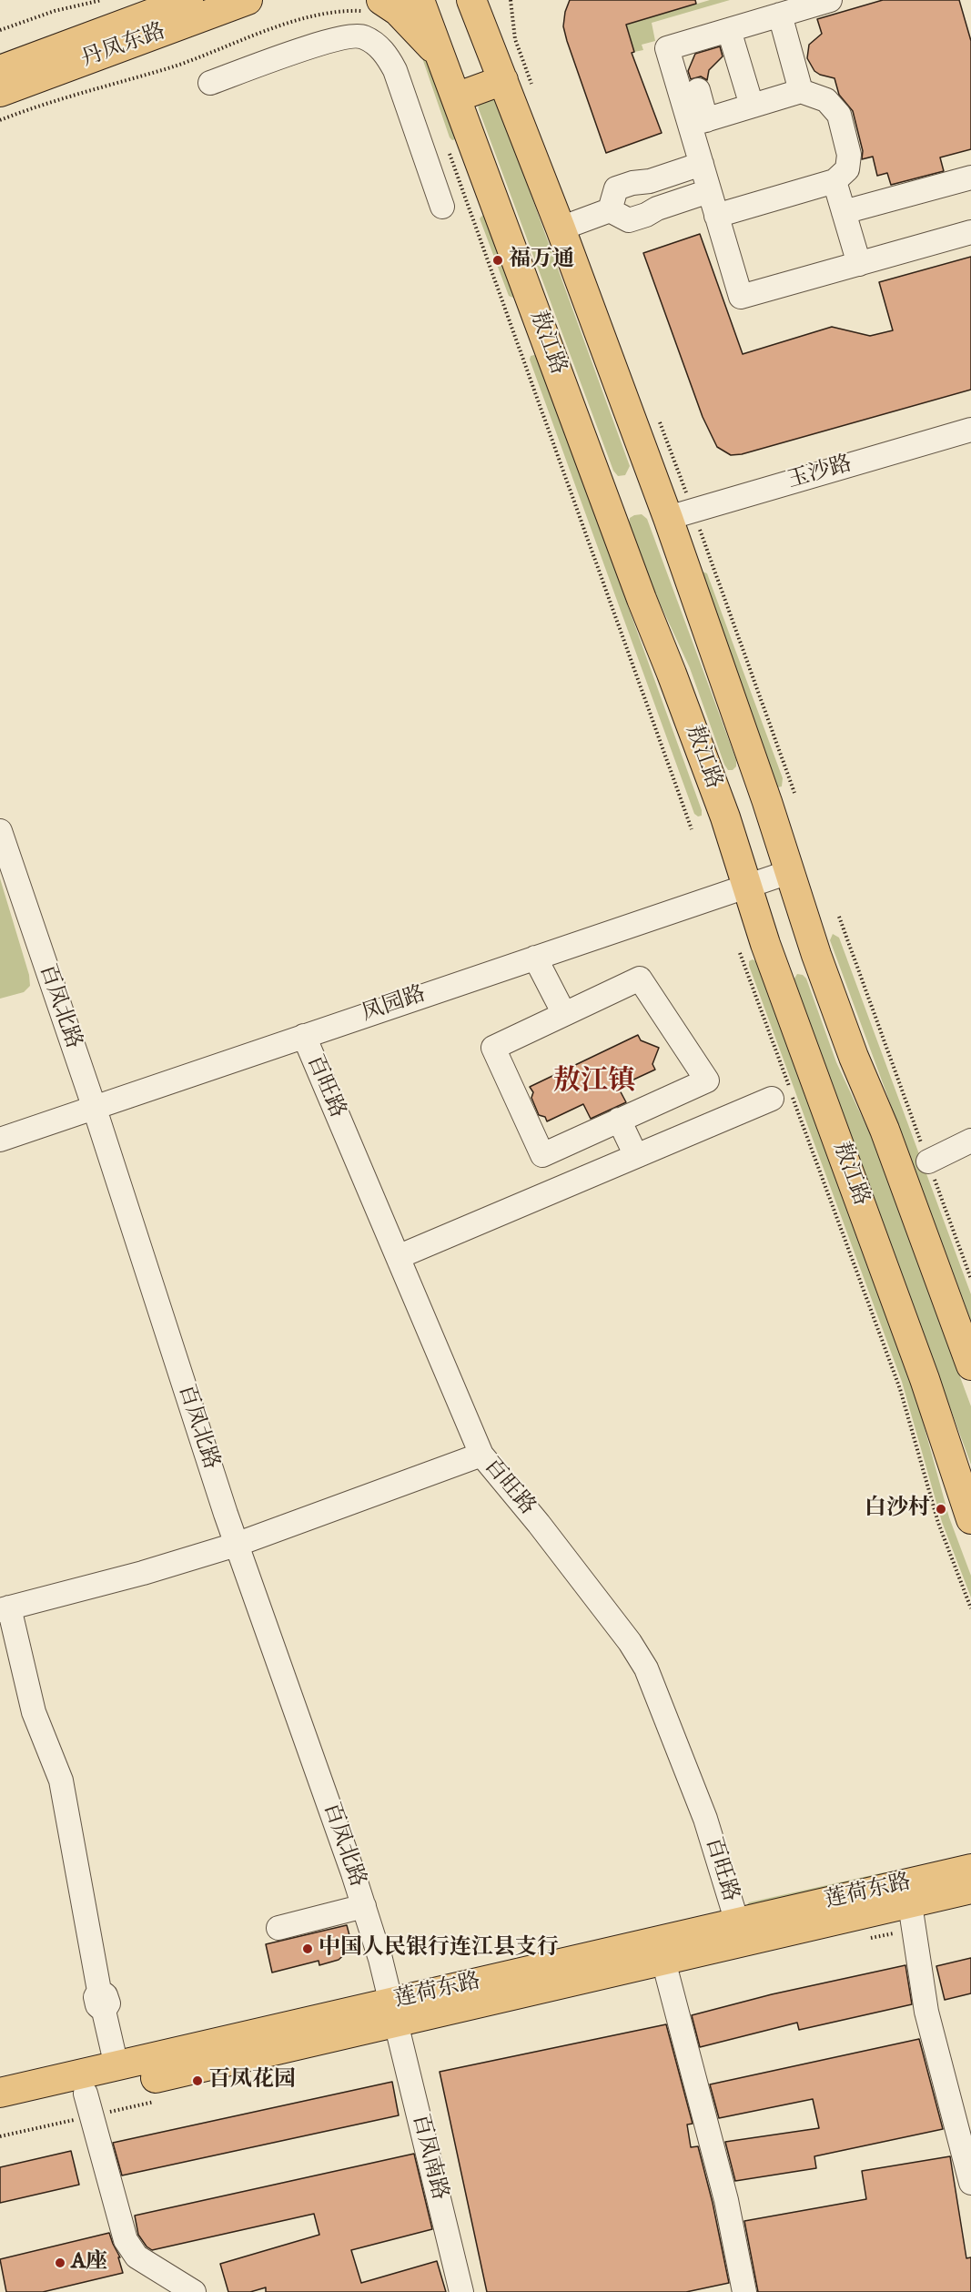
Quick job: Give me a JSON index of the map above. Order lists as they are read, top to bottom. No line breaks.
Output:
{"streets":{"main road":["丹凤东路","敖江路","莲荷东路"],"street":["玉沙路","凤园路","百凤北路","百旺路","百凤南路"]},"crossings":[["敖江路","玉沙路"],["敖江路","凤园路"],["凤园路","百凤北路"],["凤园路","百旺路"],["百凤北路","莲荷东路"],["百凤北路","百凤南路"],["百旺路","莲荷东路"],["莲荷东路","百凤南路"]],"districts":["敖江镇"],"places":["福万通","白沙村","中国人民银行连江县支行","百凤花园","A座"]}
